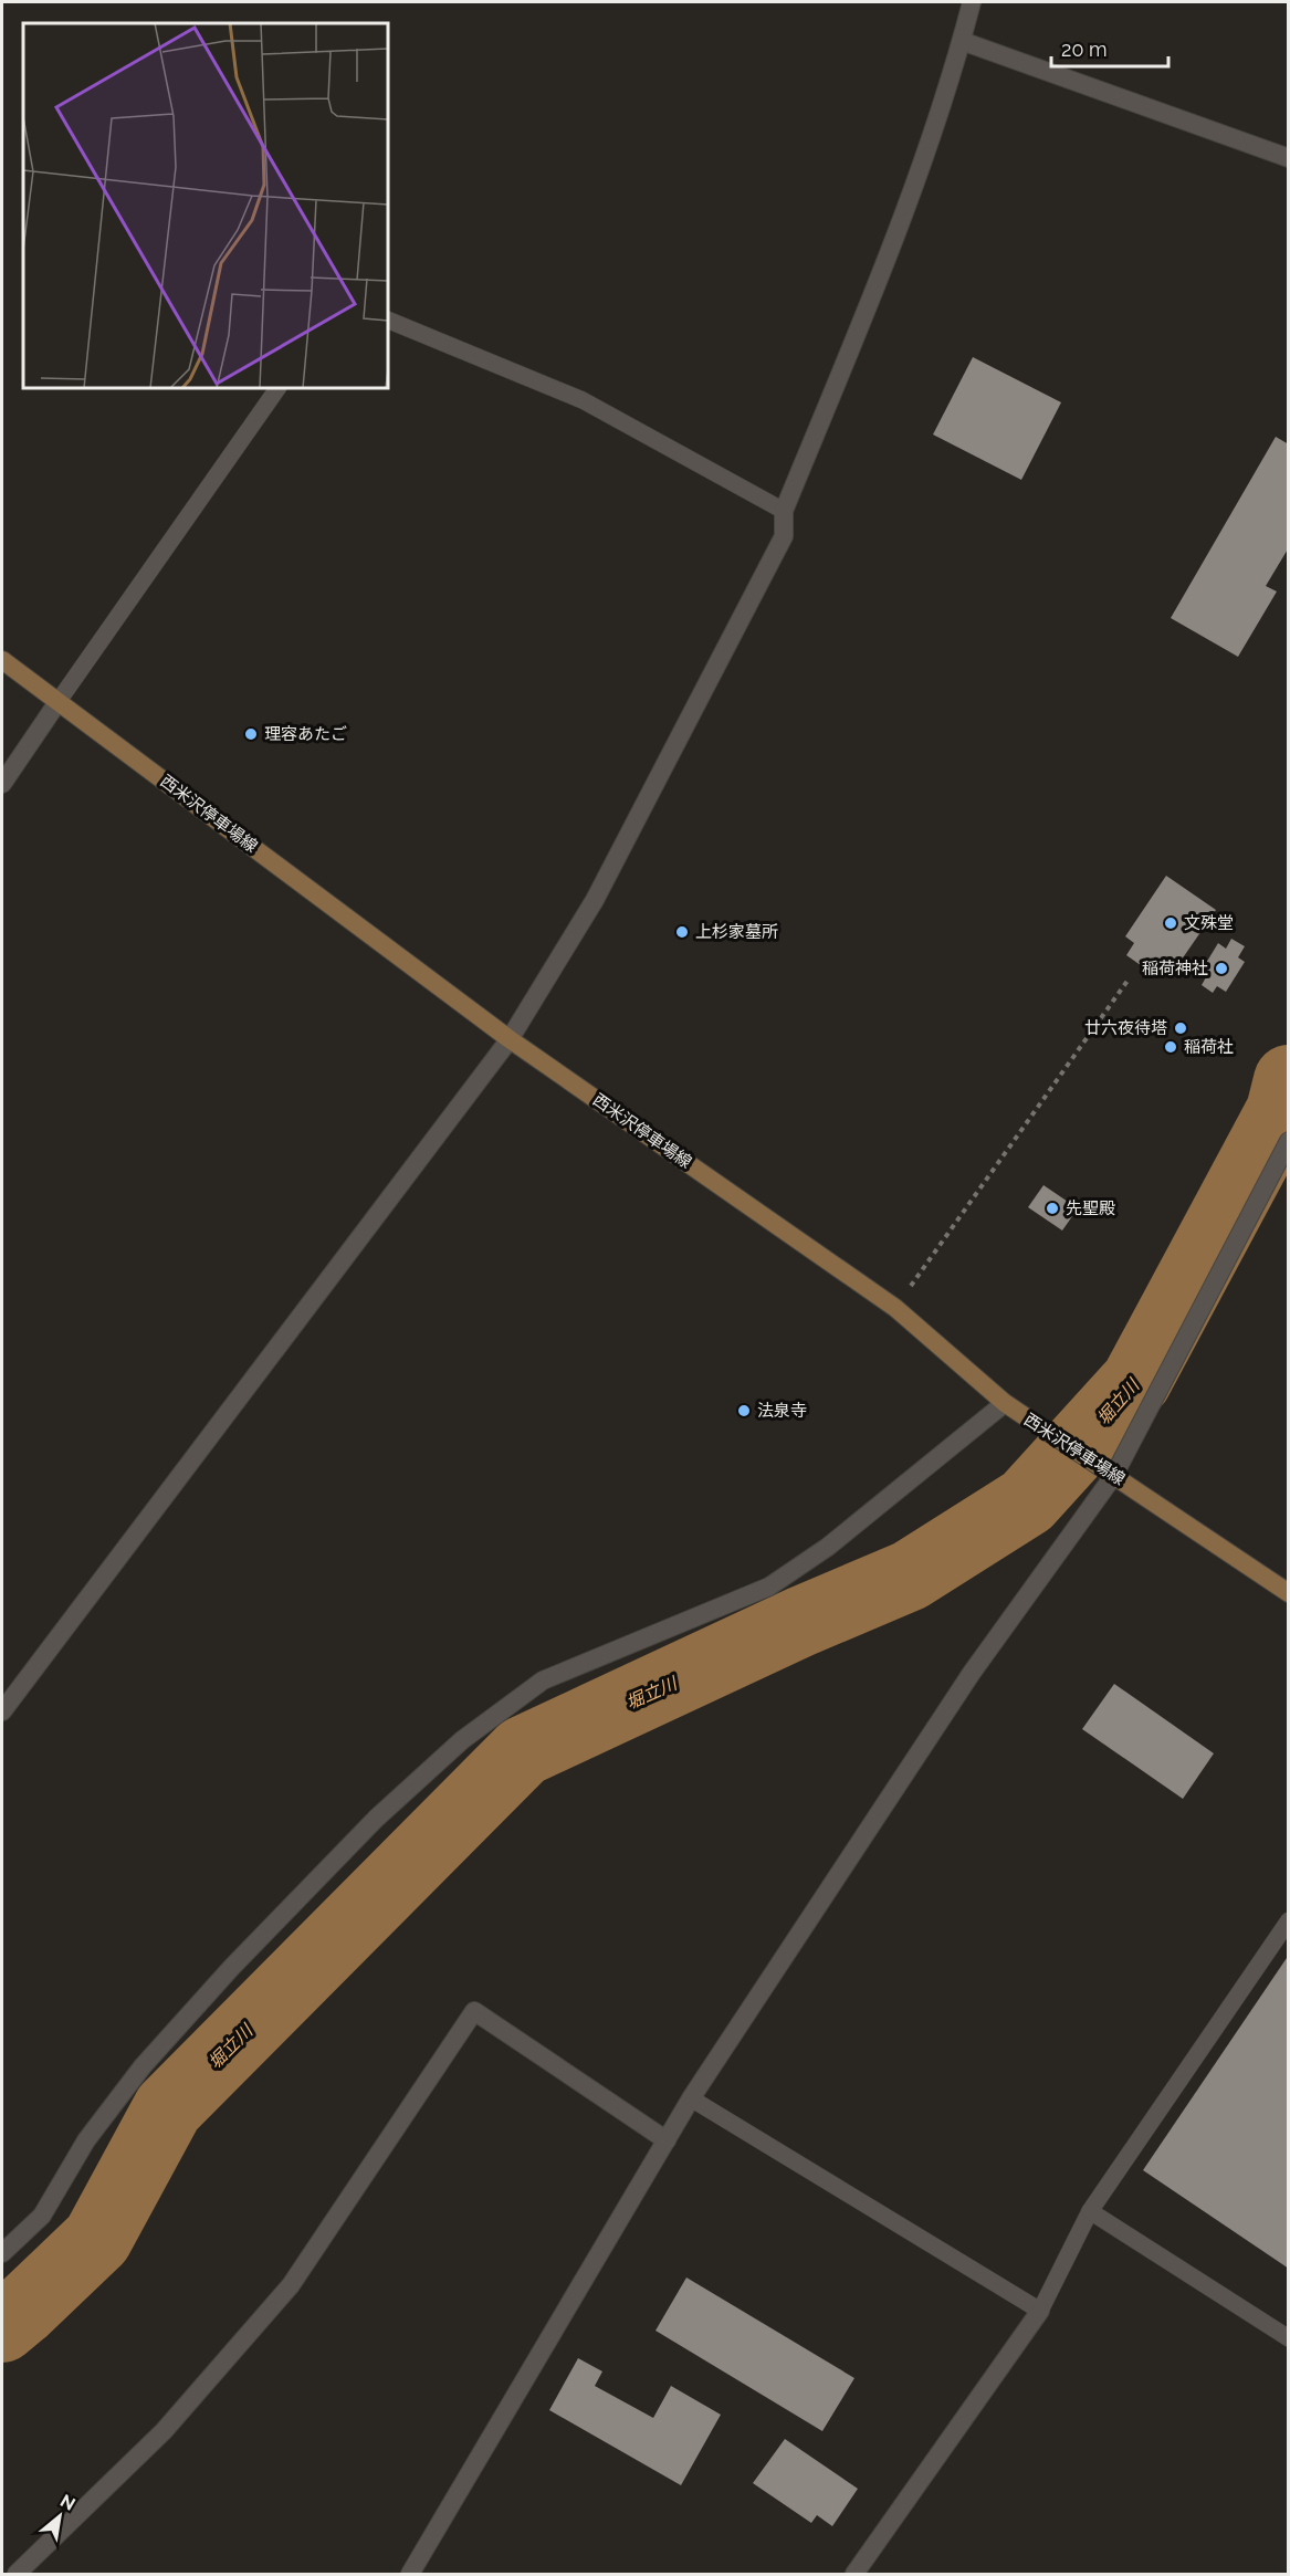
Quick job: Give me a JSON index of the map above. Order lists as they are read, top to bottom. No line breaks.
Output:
{"streets":{"main road":["西米沢停車場線"]},"water":["堀立川"],"places":["理容あたご","文殊堂","上杉家墓所","稲荷神社","廿六夜待塔","稲荷社","先聖殿","法泉寺"],"scale_bar":"20 m","north":"top right"}
